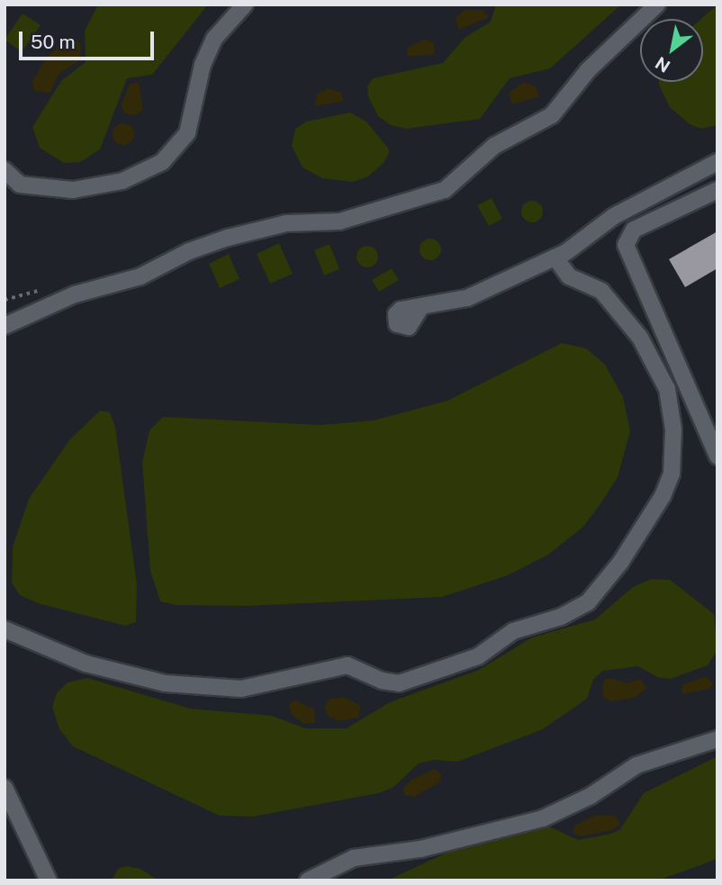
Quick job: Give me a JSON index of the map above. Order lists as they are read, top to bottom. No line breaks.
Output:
{"scale_bar":"50 m","north":"bottom left"}
